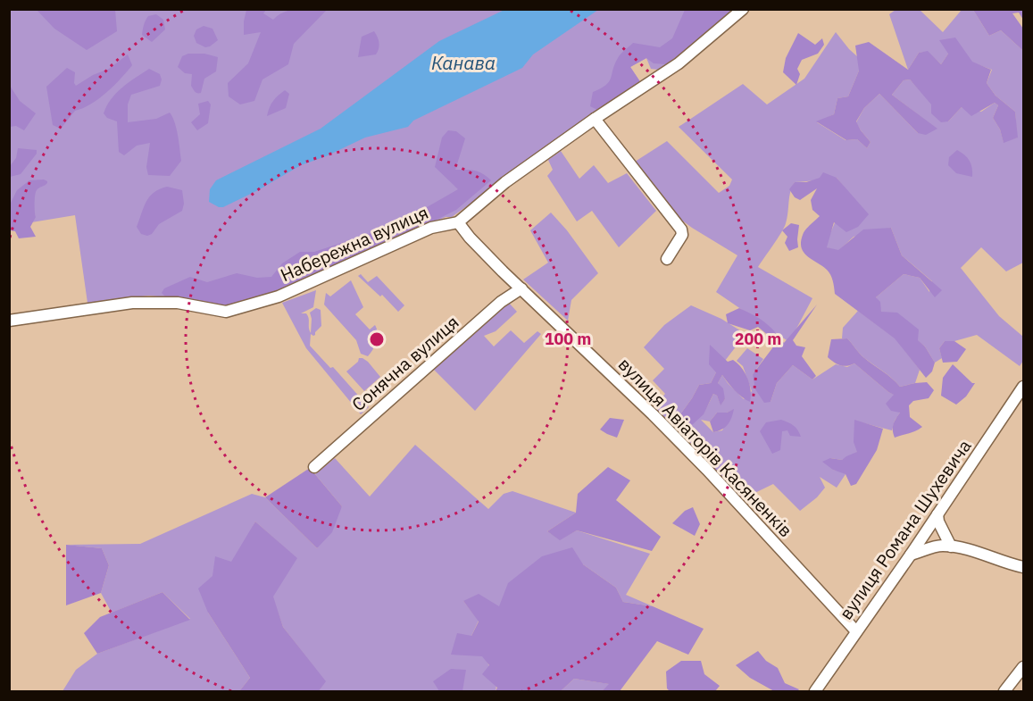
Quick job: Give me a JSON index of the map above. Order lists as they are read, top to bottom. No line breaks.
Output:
{"streets":{"street":["Набережна вулиця","Сонячна вулиця","вулиця Авіаторів Касяненків","вулиця Романа Шухевича"]},"crossings":[["Набережна вулиця","вулиця Авіаторів Касяненків"],["Сонячна вулиця","вулиця Авіаторів Касяненків"],["вулиця Авіаторів Касяненків","вулиця Романа Шухевича"]],"water":["Канава"],"rings":["100 m","200 m"]}
